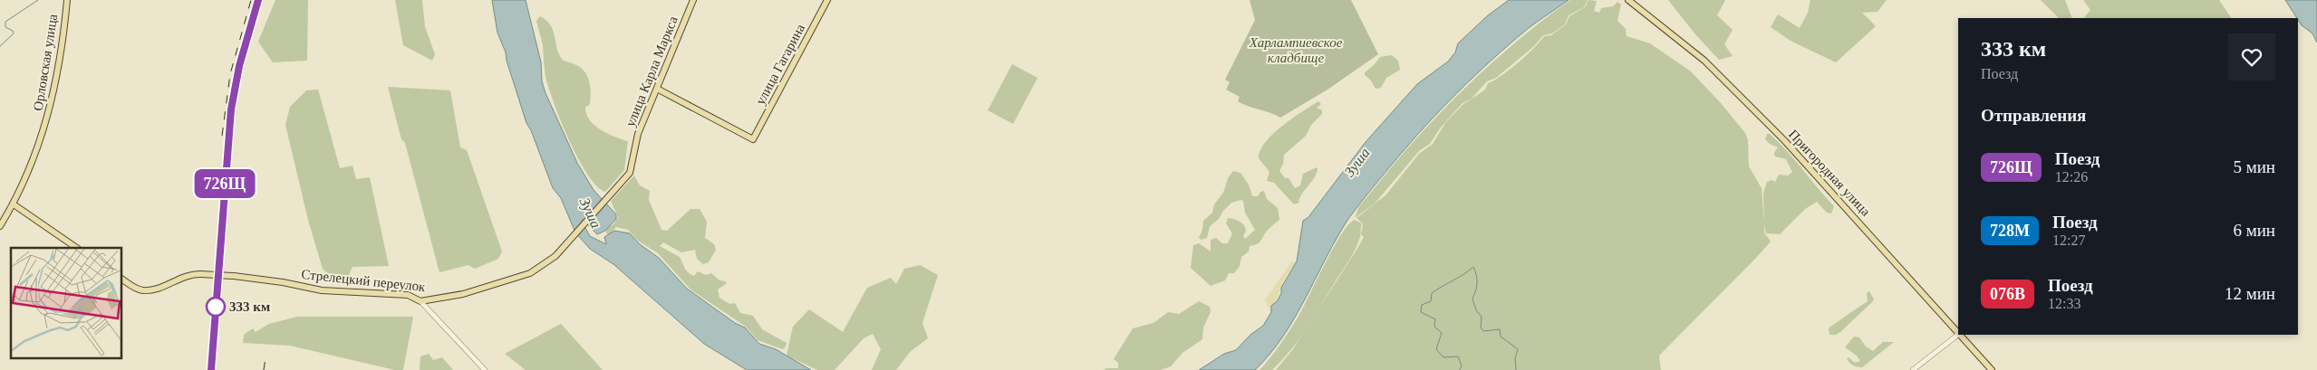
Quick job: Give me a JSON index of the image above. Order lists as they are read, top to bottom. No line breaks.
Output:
{"streets":{"main road":["Орловская улица","улица Гагарина","улица Карла Маркса","Пригородная улица","Стрелецкий переулок"]},"crossings":[["улица Гагарина","улица Карла Маркса"],["улица Карла Маркса","Стрелецкий переулок"]],"water":["Зуша"],"parks":["Харлампиевское кладбище"],"places":["333 км"],"page":{"on_map":"726Щ","heading":[["333 км","Поезд"],"Отправления"],"list":[{"mark":"726Щ","name":"Поезд","note":"12:26","value":"5 мин"},{"mark":"728М","name":"Поезд","note":"12:27","value":"6 мин"},{"mark":"076В","name":"Поезд","note":"12:33","value":"12 мин"}]}}
